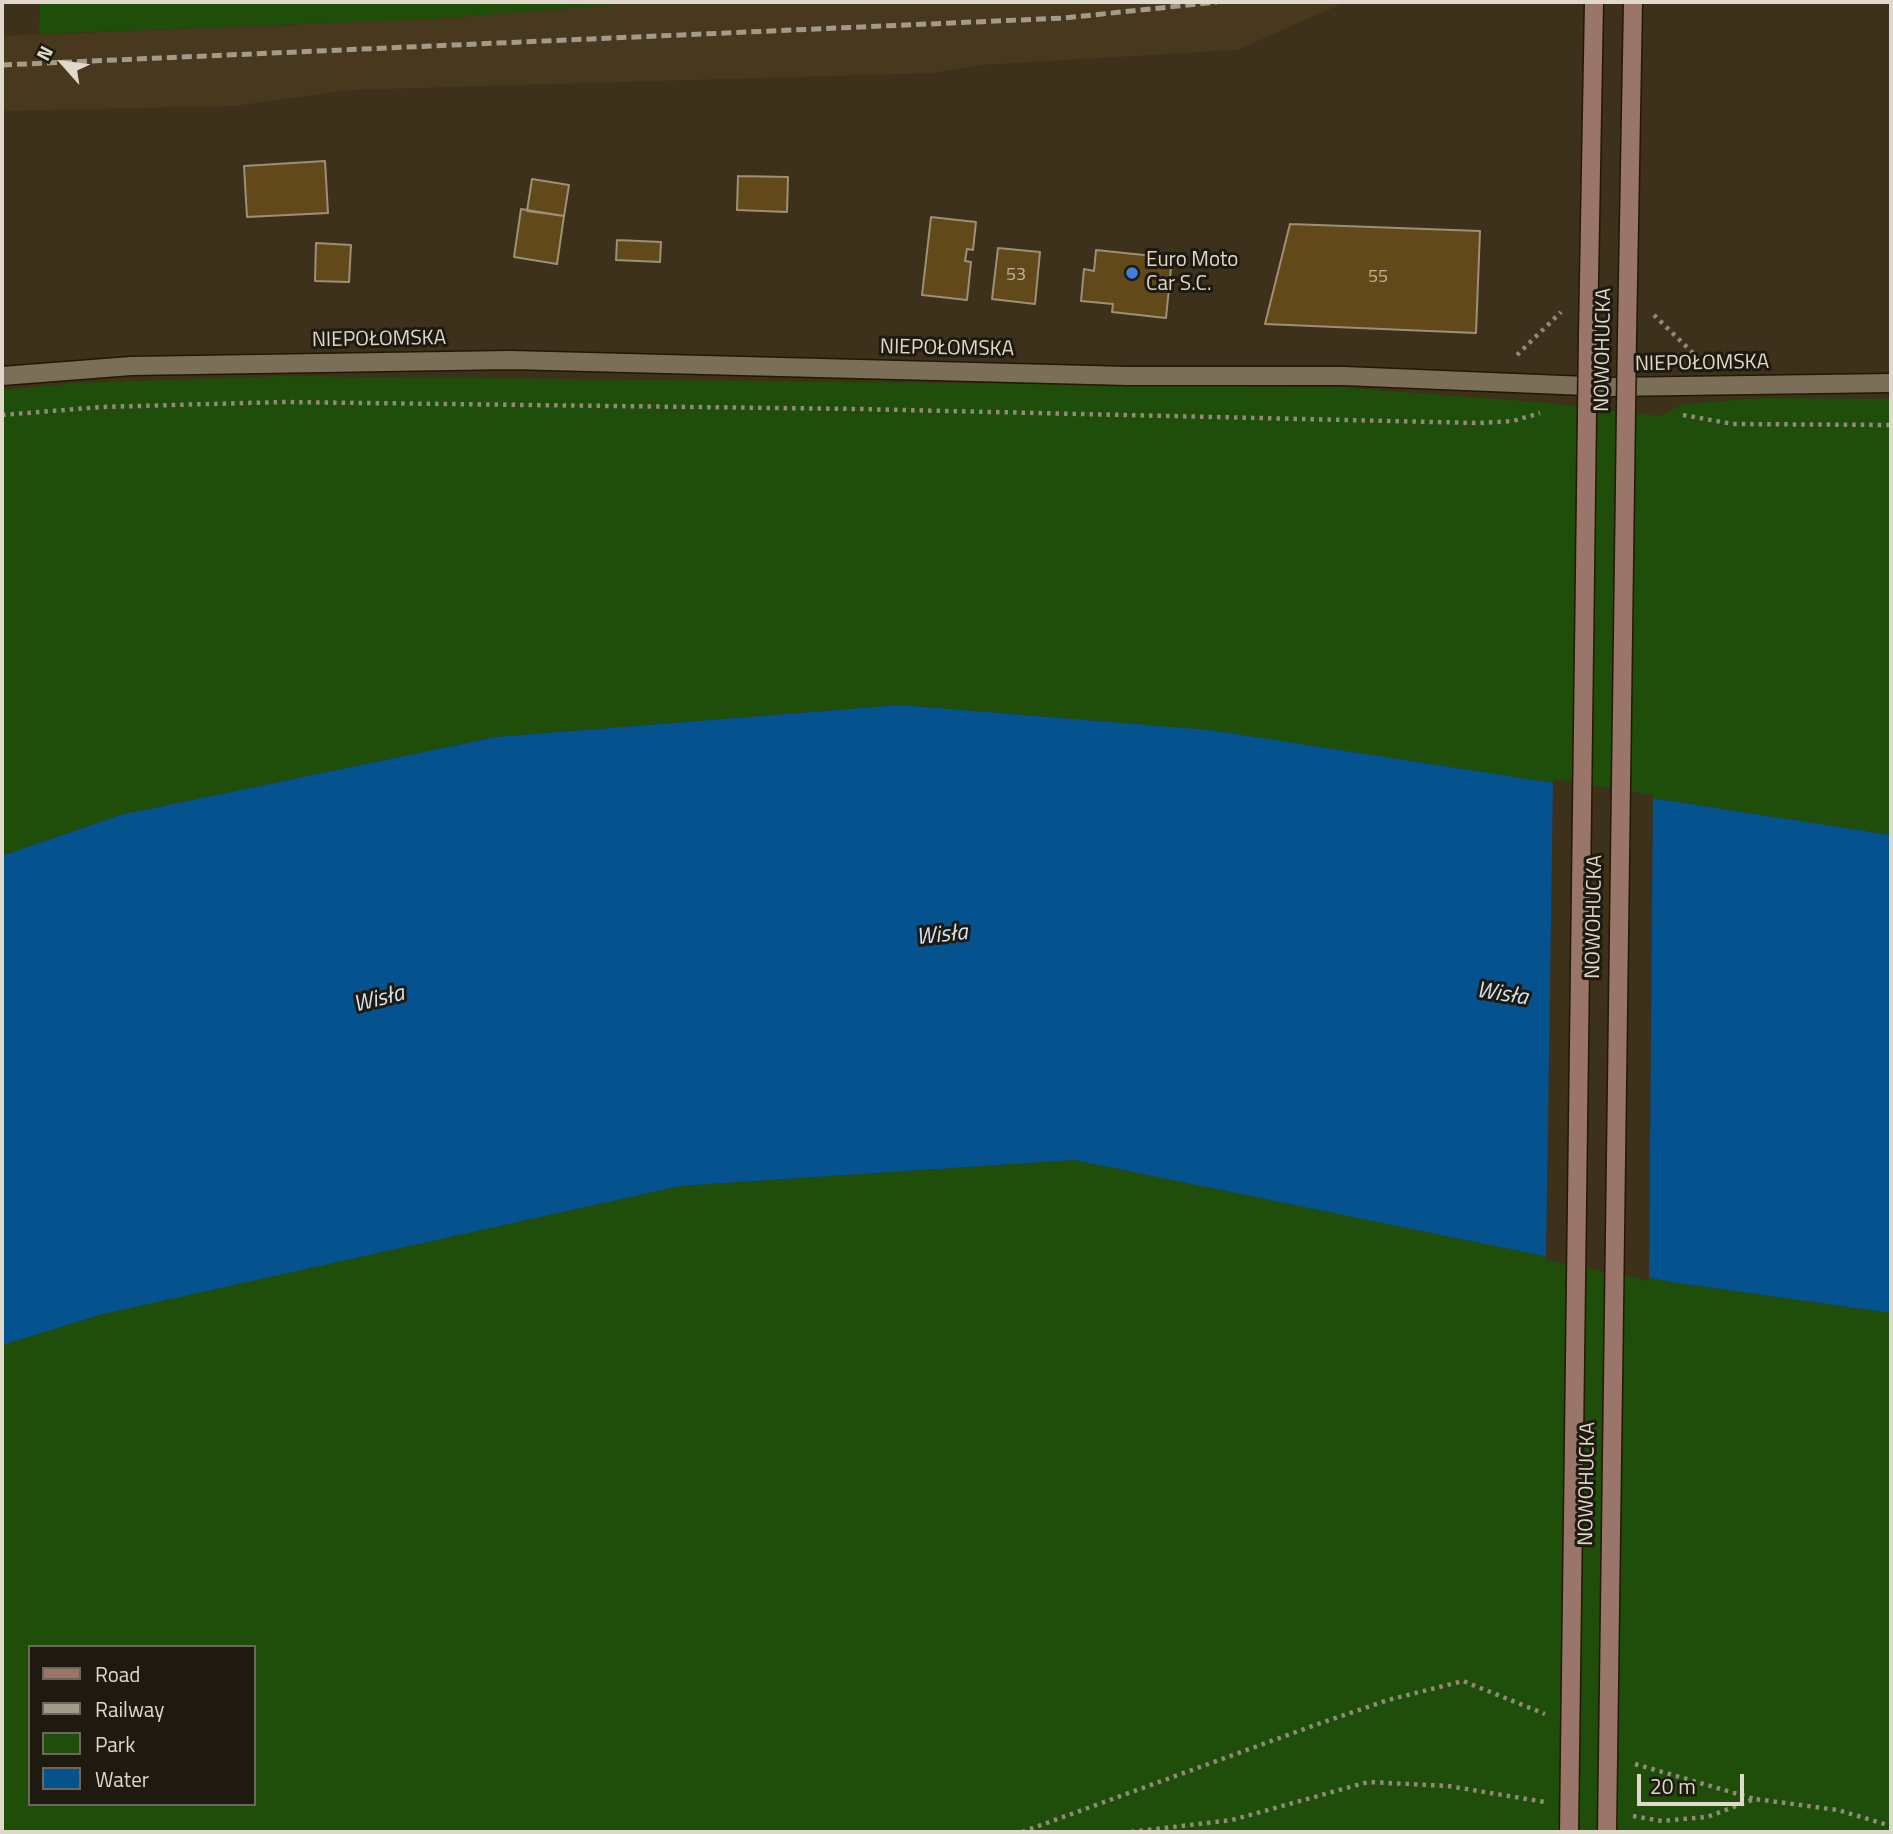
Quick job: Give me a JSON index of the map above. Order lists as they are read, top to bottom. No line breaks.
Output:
{"streets":{"main road":["NOWOHUCKA"],"street":["NIEPOŁOMSKA"]},"water":["Wisła"],"places":["Euro Moto Car S.C."],"house_numbers":["53","55"],"legend":["Road","Railway","Park","Water"],"scale_bar":"20 m","north":"top left"}
